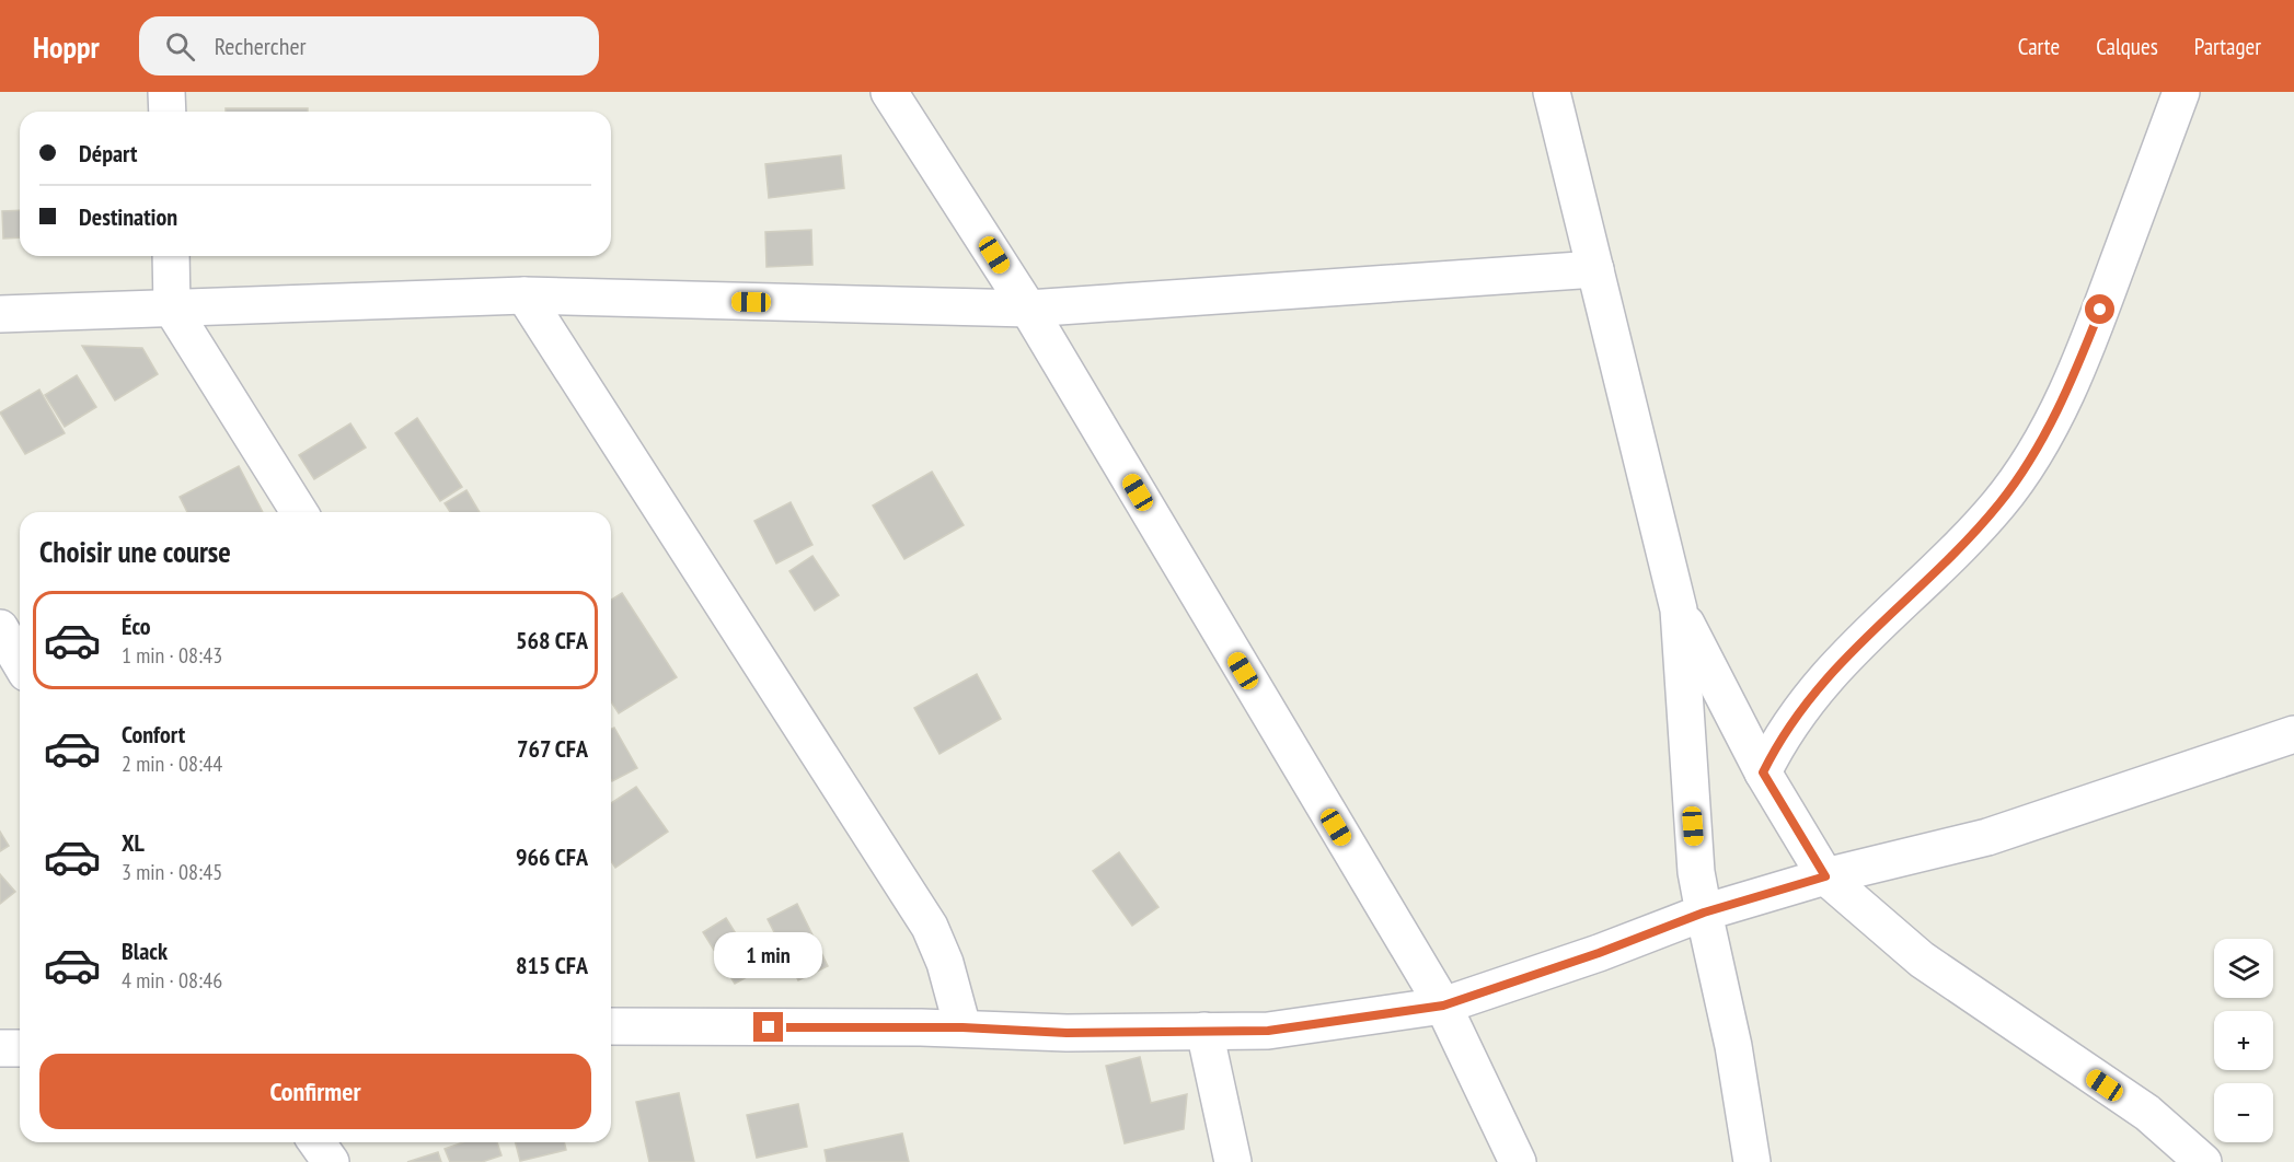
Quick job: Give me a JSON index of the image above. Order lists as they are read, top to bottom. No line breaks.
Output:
{"page":{"header":"Hoppr","search":"Rechercher","nav":["Carte","Calques","Partager"],"banner":["Départ","Destination"],"heading":"Choisir une course","list":[{"name":"Éco","note":"1 min · 08:43","value":"568 CFA"},{"name":"Confort","note":"2 min · 08:44","value":"767 CFA"},{"name":"XL","note":"3 min · 08:45","value":"966 CFA"},{"name":"Black","note":"4 min · 08:46","value":"815 CFA"}],"bubble":"1 min","map_buttons":["+","−"],"buttons":"Confirmer"}}
